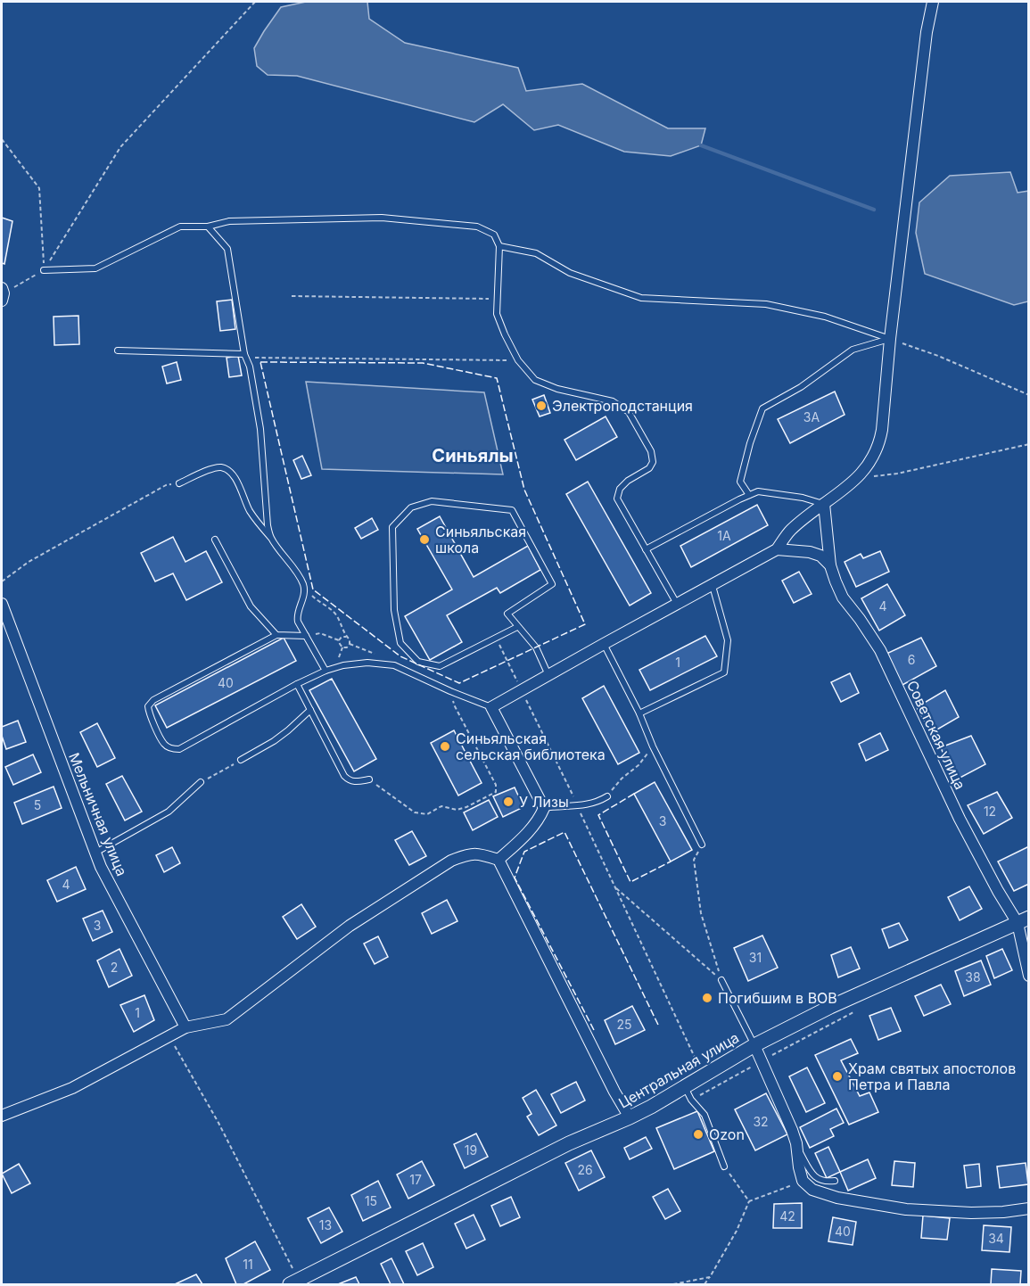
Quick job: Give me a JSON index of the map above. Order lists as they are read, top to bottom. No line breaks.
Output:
{"streets":{"street":["Советская улица","Мельничная улица","Центральная улица"]},"crossings":[["Советская улица","Центральная улица"]],"districts":["Синьялы"],"places":["Электроподстанция","Синьяльская школа","Синьяльская сельская библиотека","У Лизы","Погибшим в ВОВ","Храм святых апостолов Петра и Павла","Ozon"],"house_numbers":["3А","1А","4","6","1","40","5","12","3","4","3","31","2","38","1","25","32","19","26","17","15","42","13","40","34","11"]}
